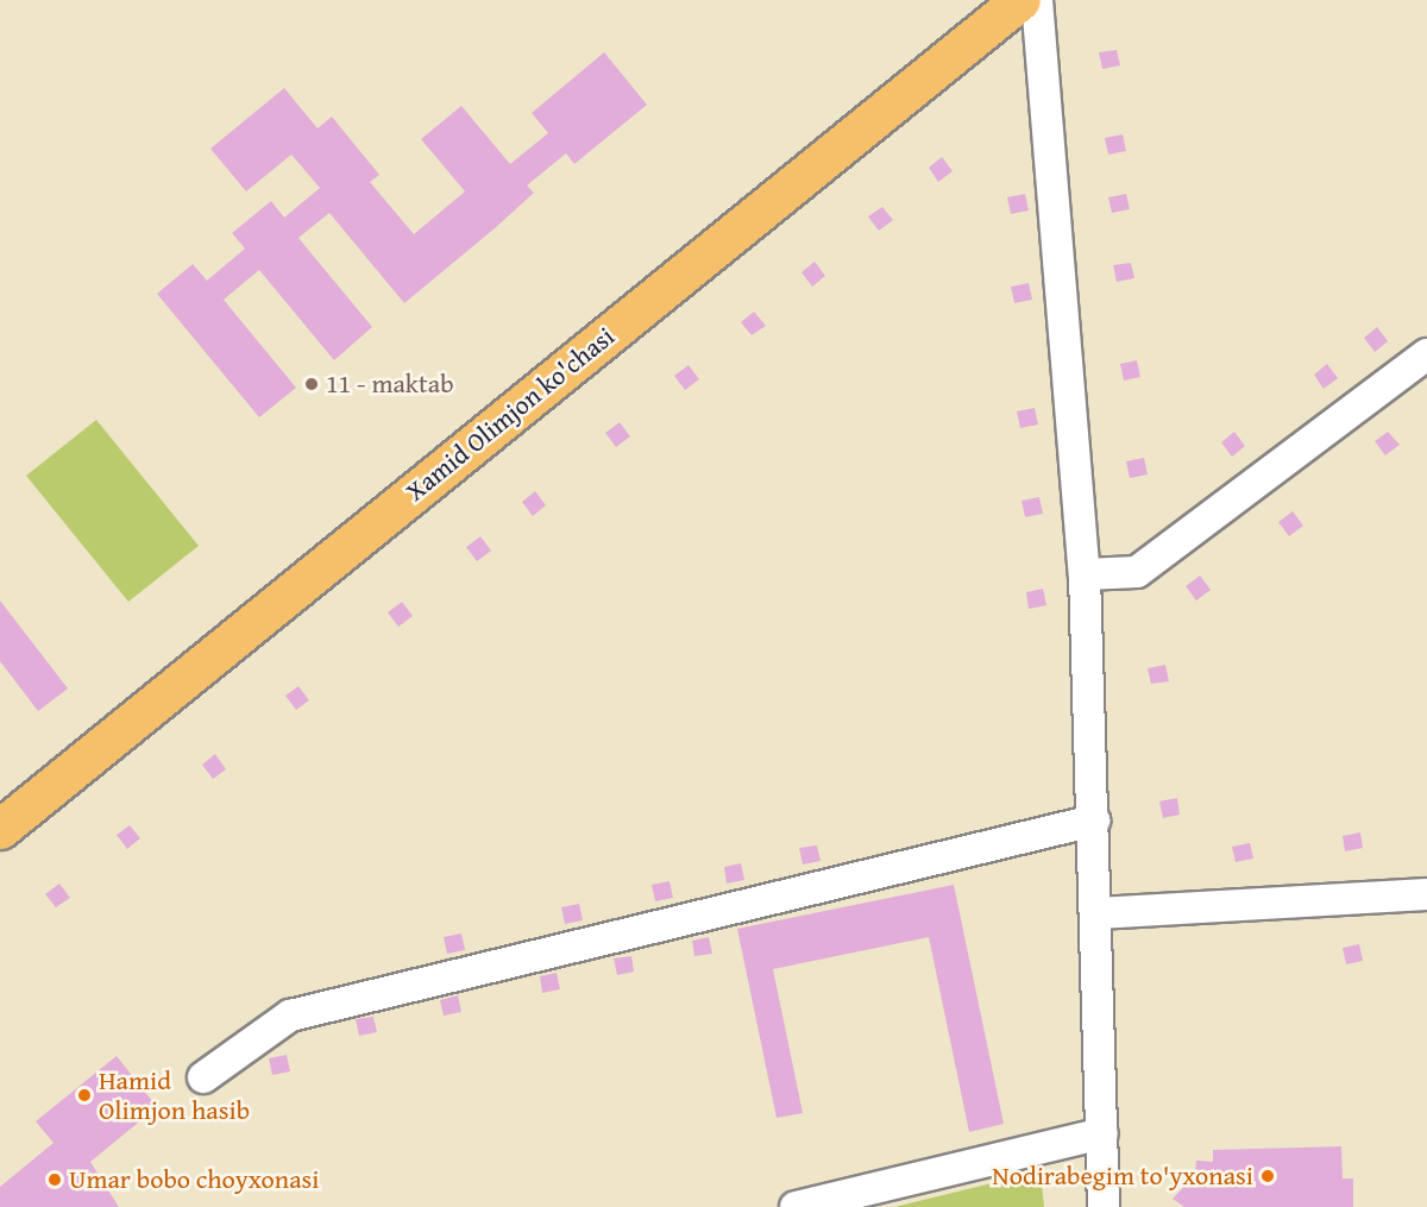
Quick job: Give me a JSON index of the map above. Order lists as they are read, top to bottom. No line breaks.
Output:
{"streets":{"main road":["Xamid Olimjon ko'chasi"]},"places":["11 - maktab","Hamid Olimjon hasib","Nodirabegim to'yxonasi","Umar bobo choyxonasi"]}
